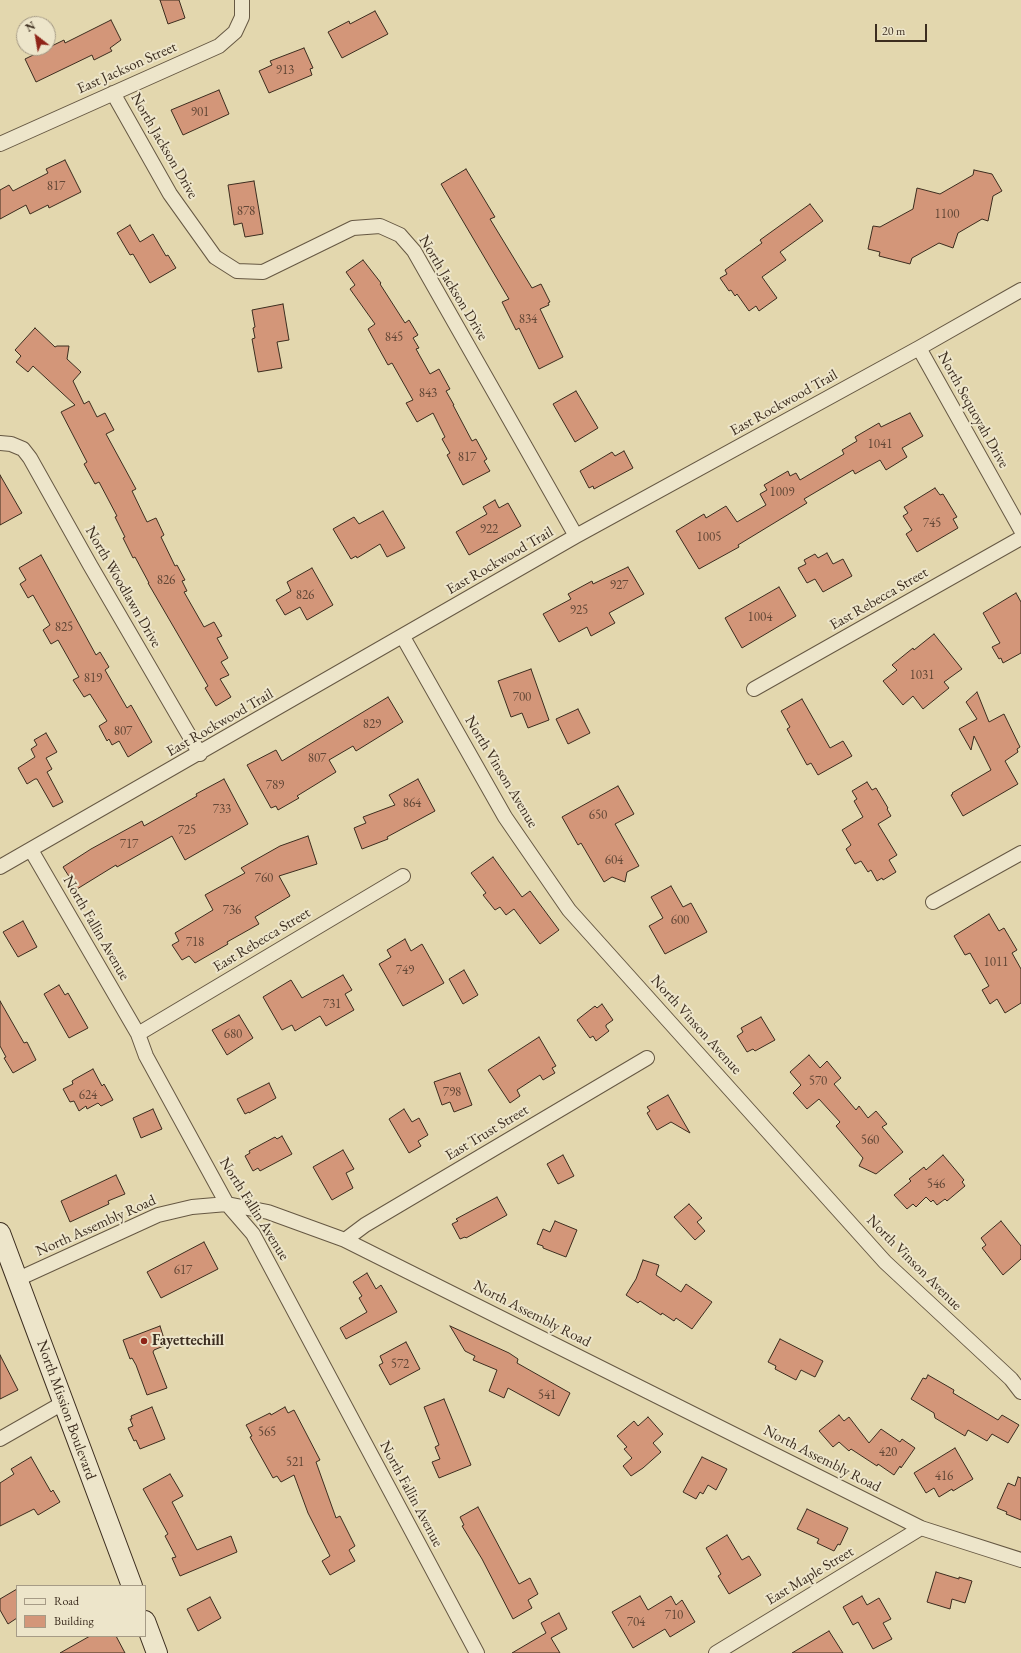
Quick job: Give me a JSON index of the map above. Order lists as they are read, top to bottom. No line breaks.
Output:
{"streets":{"main road":["North Mission Boulevard"],"street":["East Jackson Street","North Jackson Drive","East Rockwood Trail","North Sequoyah Drive","North Woodlawn Drive","East Rebecca Street","North Vinson Avenue","North Fallin Avenue","East Trust Street","North Assembly Road","East Maple Street"]},"crossings":[["East Jackson Street","North Jackson Drive"],["North Jackson Drive","East Rockwood Trail"],["East Rockwood Trail","North Sequoyah Drive"],["East Rockwood Trail","North Woodlawn Drive"],["East Rockwood Trail","North Vinson Avenue"],["East Rockwood Trail","North Fallin Avenue"],["East Rebecca Street","North Fallin Avenue"],["North Fallin Avenue","North Assembly Road"],["East Trust Street","North Assembly Road"],["North Assembly Road","North Mission Boulevard"],["North Assembly Road","East Maple Street"]],"places":["Fayettechill"],"house_numbers":["913","901","817","878","1100","834","845","843","1041","817","1009","745","922","1005","826","927","826","925","1004","825","1031","819","700","829","807","807","789","864","733","650","725","717","604","760","736","600","718","1011","749","731","680","570","798","624","560","546","617","572","541","565","420","521","416","710","704"],"legend":["Road","Building"],"scale_bar":"20 m","north":"top left"}
